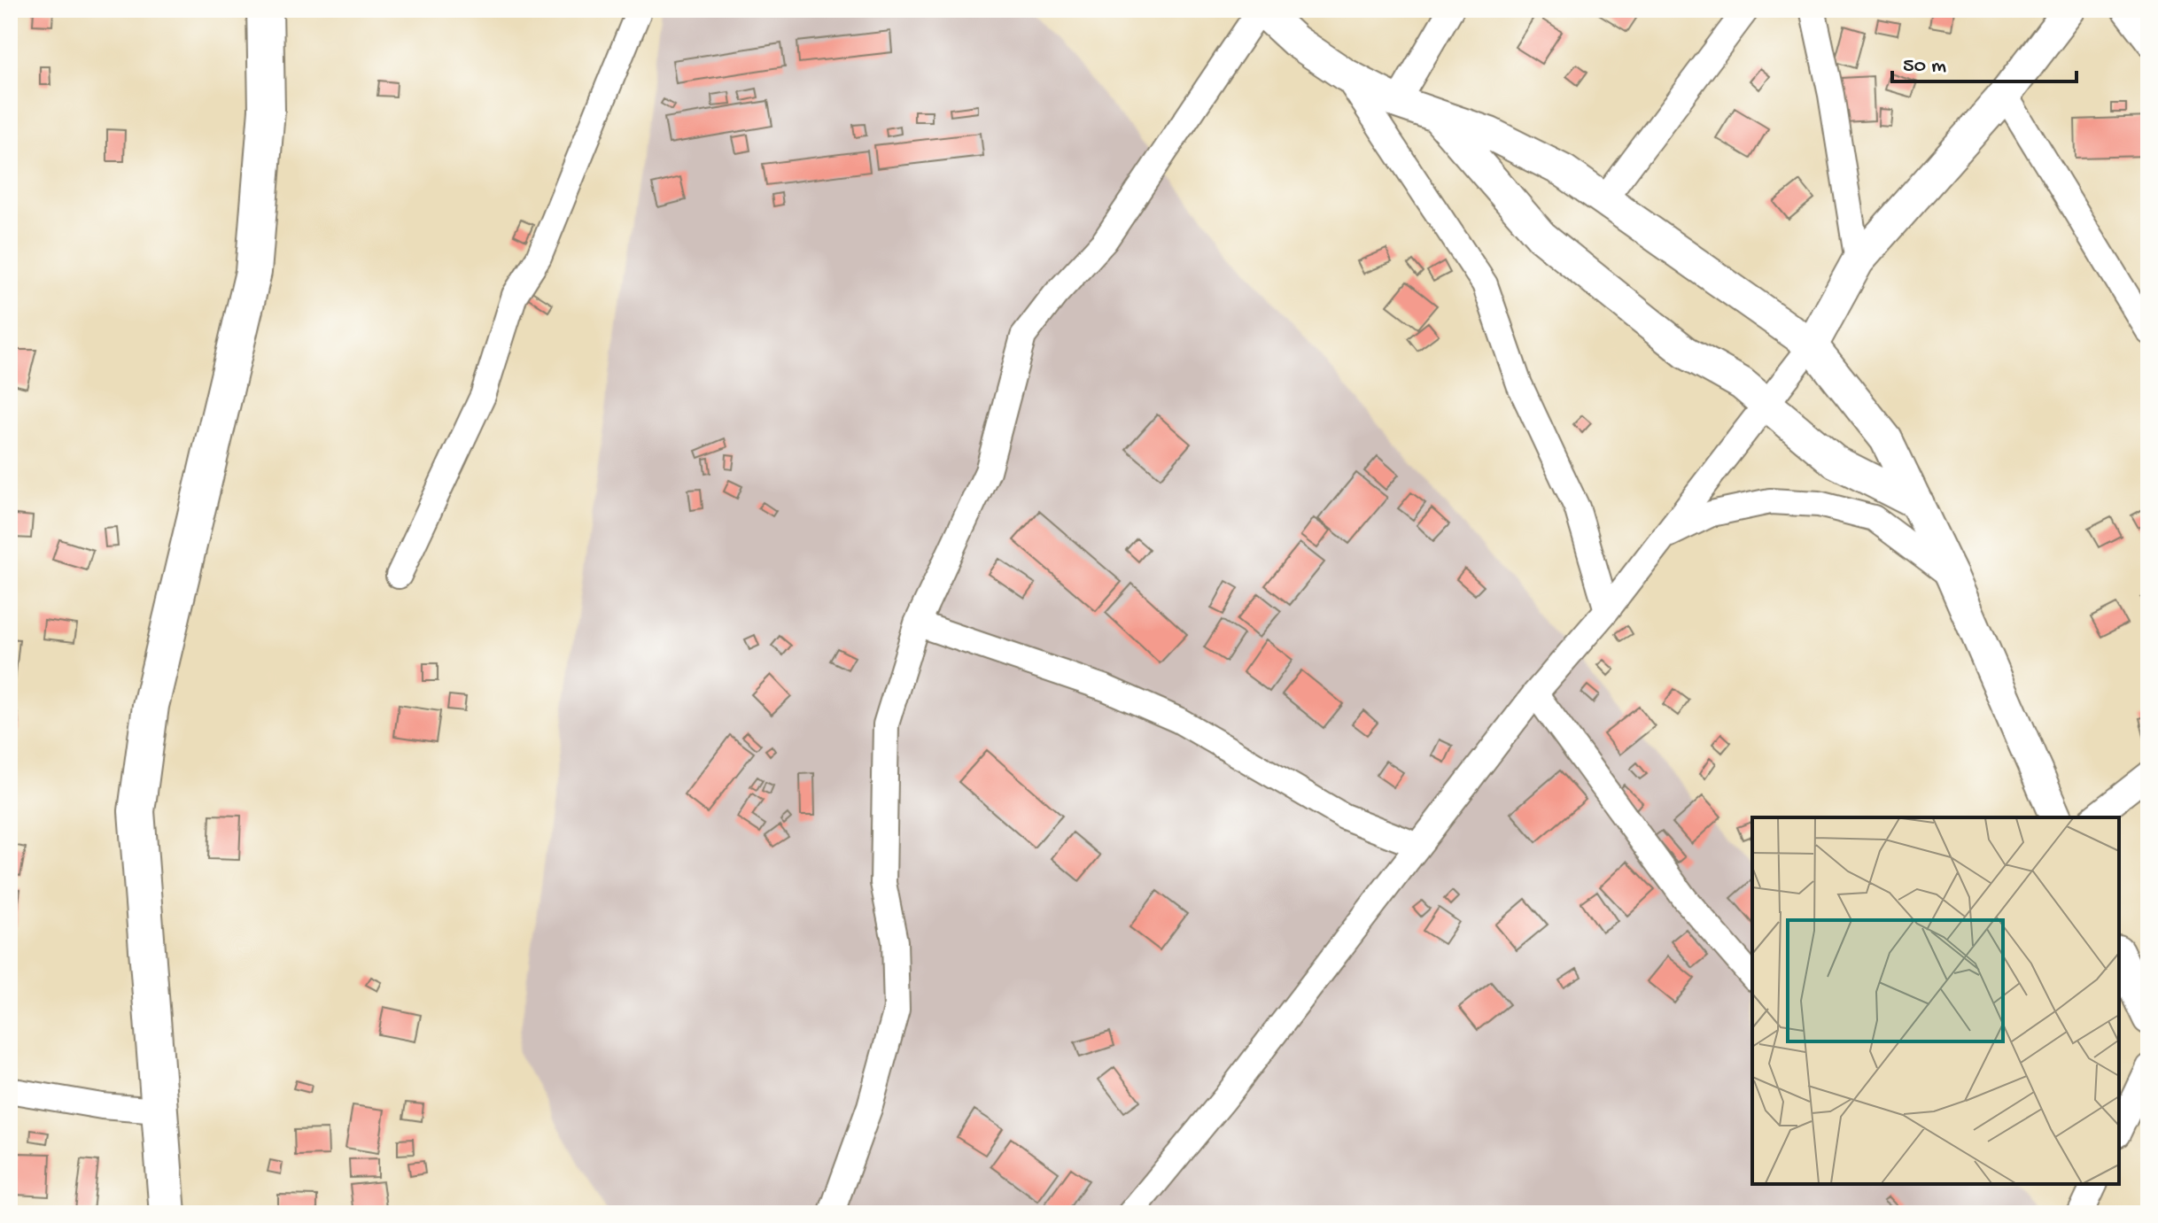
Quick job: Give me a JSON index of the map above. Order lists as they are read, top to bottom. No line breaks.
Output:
{"scale_bar":"50 m"}
